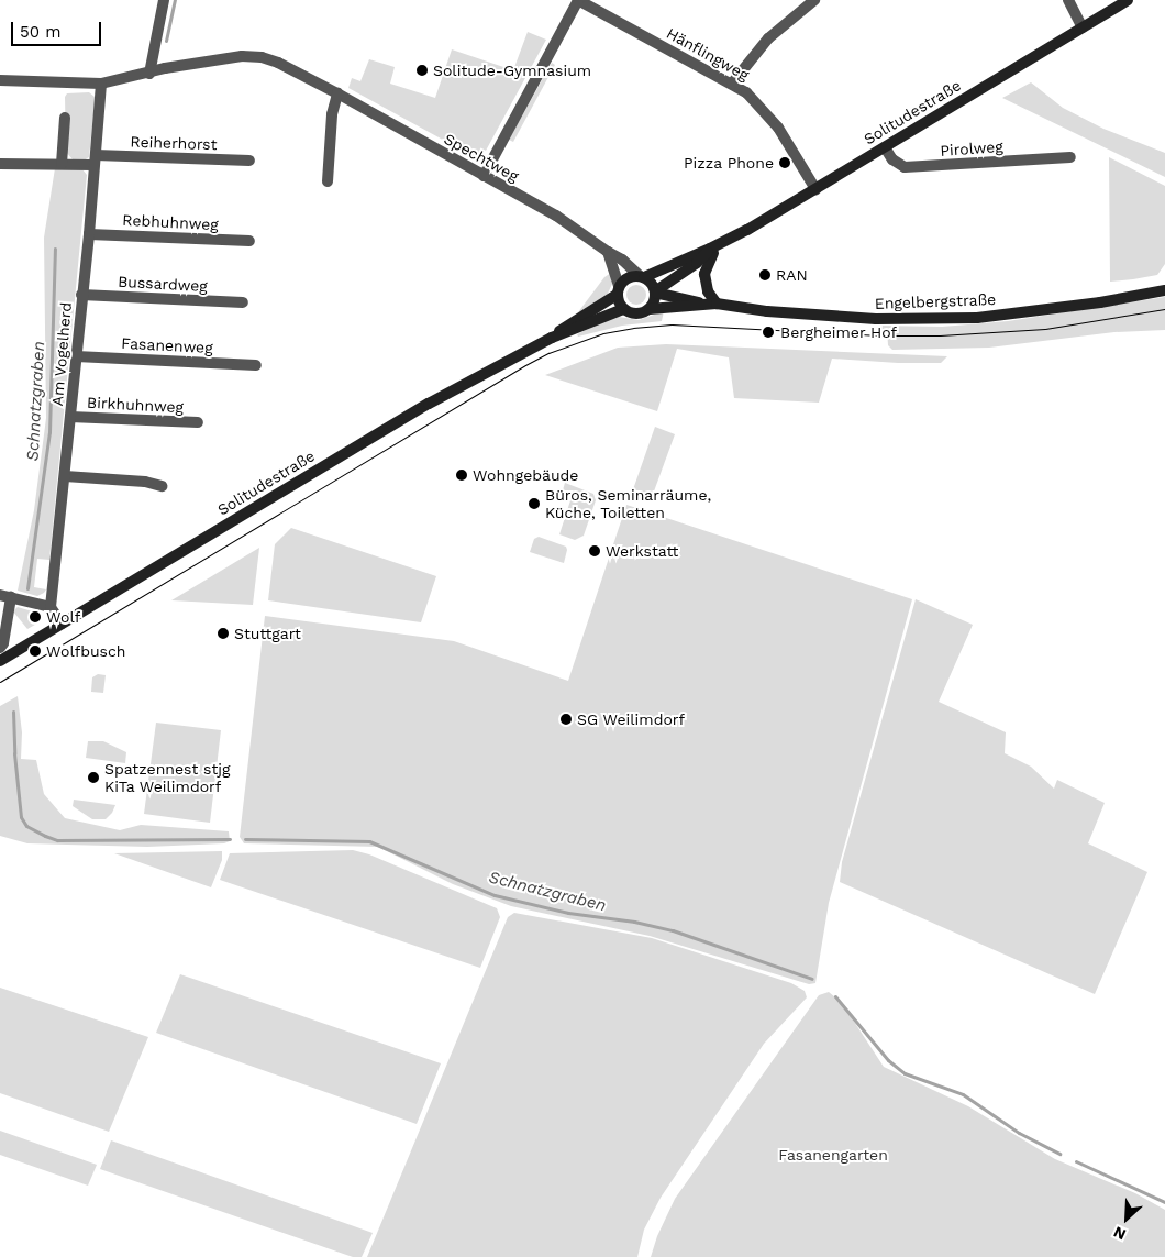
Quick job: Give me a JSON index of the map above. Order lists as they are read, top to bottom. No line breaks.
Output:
{"streets":{"main road":["Solitudestraße","Engelbergstraße"],"street":["Hänflingweg","Reiherhorst","Pirolweg","Spechtweg","Rebhuhnweg","Bussardweg","Fasanenweg","Am Vogelherd","Birkhuhnweg"]},"crossings":[["Hänflingweg","Solitudestraße"],["Solitudestraße","Pirolweg"],["Solitudestraße","Spechtweg"],["Solitudestraße","Engelbergstraße"],["Reiherhorst","Am Vogelherd"],["Spechtweg","Engelbergstraße"],["Spechtweg","Am Vogelherd"],["Rebhuhnweg","Am Vogelherd"],["Bussardweg","Am Vogelherd"],["Fasanenweg","Am Vogelherd"],["Am Vogelherd","Birkhuhnweg"]],"water":["Schnatzgraben"],"parks":["Fasanengarten"],"places":["Solitude-Gymnasium","Pizza Phone","RAN","Bergheimer Hof","Wohngebäude","Büros, Seminarräume, Küche, Toiletten","Werkstatt","Wolf","Stuttgart","Wolfbusch","SG Weilimdorf","Spatzennest stjg KiTa Weilimdorf"],"scale_bar":"50 m","north":"bottom left"}
